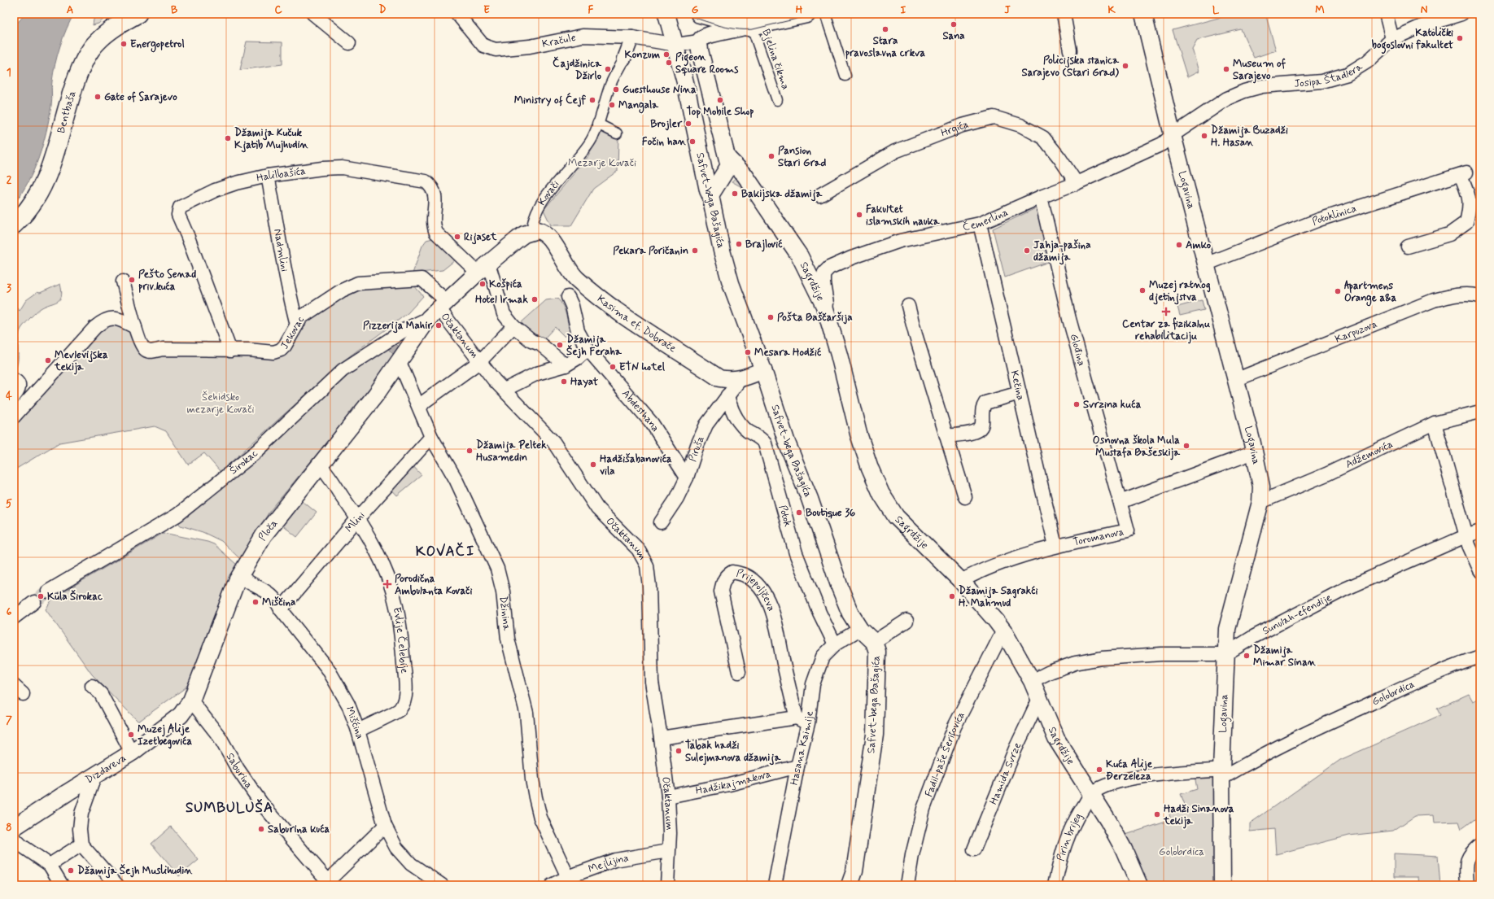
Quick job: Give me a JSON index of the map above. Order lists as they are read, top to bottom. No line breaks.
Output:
{"streets":{"main road":["Bentbaša"],"street":["Kračule","Bjelina čikma","Josipa Štadlera","Hrgića","Halilbašića","Logavina","Kovači","Safvet-bega Bašagića","Potoklinica","Čemerlina","Nadmlini","Sagrdžije","Kasima ef. Dobrače","Karpuzova","Jekovac","Očaktanum","Glođina","Kečina","Abdesthana","Piruša","Adžemovića","Širokac","Potok","Mlini","Ploča","Toromanova","Prijepoljčeva","Džinina","Sunulah-efendije","Evlije Čelebije","Golobrdica","Mišćina","Hasana Kaimije","Fadil-paše Šerifovića","Dizdareva","Saburina","Hamida Svrze","Hadžikajmakova","Pirin brijeg","Mejlijina"]},"crossings":[["Kračule","Kovači"],["Kračule","Safvet-bega Bašagića"],["Josipa Štadlera","Logavina"],["Josipa Štadlera","Čemerlina"],["Hrgića","Čemerlina"],["Halilbašića","Nadmlini"],["Halilbašića","Jekovac"],["Logavina","Potoklinica"],["Logavina","Čemerlina"],["Logavina","Karpuzova"],["Logavina","Adžemovića"],["Logavina","Sunulah-efendije"],["Logavina","Golobrdica"],["Kovači","Kasima ef. Dobrače"],["Safvet-bega Bašagića","Kasima ef. Dobrače"],["Safvet-bega Bašagića","Hasana Kaimije"],["Čemerlina","Sagrdžije"],["Čemerlina","Glođina"],["Čemerlina","Kečina"],["Nadmlini","Jekovac"],["Sagrdžije","Toromanova"],["Sagrdžije","Fadil-paše Šerifovića"],["Sagrdžije","Hamida Svrze"],["Sagrdžije","Pirin brijeg"],["Kasima ef. Dobrače","Piruša"],["Jekovac","Očaktanum"],["Jekovac","Širokac"],["Jekovac","Ploča"],["Očaktanum","Širokac"],["Očaktanum","Ploča"],["Očaktanum","Hadžikajmakova"],["Očaktanum","Mejlijina"],["Glođina","Toromanova"],["Kečina","Toromanova"],["Abdesthana","Piruša"],["Piruša","Potok"],["Širokac","Ploča"],["Potok","Hasana Kaimije"],["Mlini","Džinina"],["Mlini","Evlije Čelebije"],["Mlini","Mišćina"],["Ploča","Džinina"],["Ploča","Evlije Čelebije"],["Ploča","Mišćina"],["Ploča","Dizdareva"],["Ploča","Saburina"],["Prijepoljčeva","Hasana Kaimije"],["Džinina","Mejlijina"],["Evlije Čelebije","Mišćina"],["Mišćina","Saburina"],["Hasana Kaimije","Hadžikajmakova"]],"districts":["KOVAČI","SUMBULUŠA"],"parks":["Mezarje Kovači","Šehidsko mezarje Kovači","Golobrdica"],"places":{"other":["Sana","Stara pravoslavna crkva","Katolički bogoslovni fakultet","Energopetrol","Konzum","Pigeon Square Rooms","Policijska stanica Sarajevo (Stari Grad)","Čajdžinica Džirlo","Museum of Sarajevo","Guesthouse Nina","Gate of Sarajevo","Ministry of Ćejf","Top Mobile Shop","Mangala","Brojler","Džamija Buzadži H. Hasan","Džamija Kučuk Kjatib Mujhudin","Fočin han","Pansion Stari Grad","Bakijska džamija","Fakultet islamskih nauka","Rijaset","Brajlović","Amko","Pekara Poričanin","Jahja-pašina džamija","Pešto Senad priv.kuća","Košpića","Muzej ratnog djetinjstva","Apartmens Orange a&a","Hotel Irmak","Pošta Baščaršija","Pizzerija Mahir","Džamija Šejh Feraha","Mesara Hodžić","Mevlevijska tekija","ETN hotel","Hayat","Svrzina kuća","Osnovna škola Mula Mustafa Bašeskija","Džamija Peltek Husamedin","Hadžišabanovića vila","Boutique 36","Kula Širokac","Džamija Sagrakći H. Mahmud","Miščina","Džamija Mimar Sinan","Muzej Alije Izetbegovića","Tabak hadži Sulejmanova džamija","Kuća Alije Đerzeleza","Hadži Sinanova tekija","Saburina kuća","Džamija Šejh Muslihudin"],"health":["Centar za fizikalnu rehabilitaciju","Porodična Ambulanta Kovači"]},"grid":{"columns":["A","B","C","D","E","F","G","H","I","J","K","L","M","N"],"rows":["1","2","3","4","5","6","7","8"]}}
